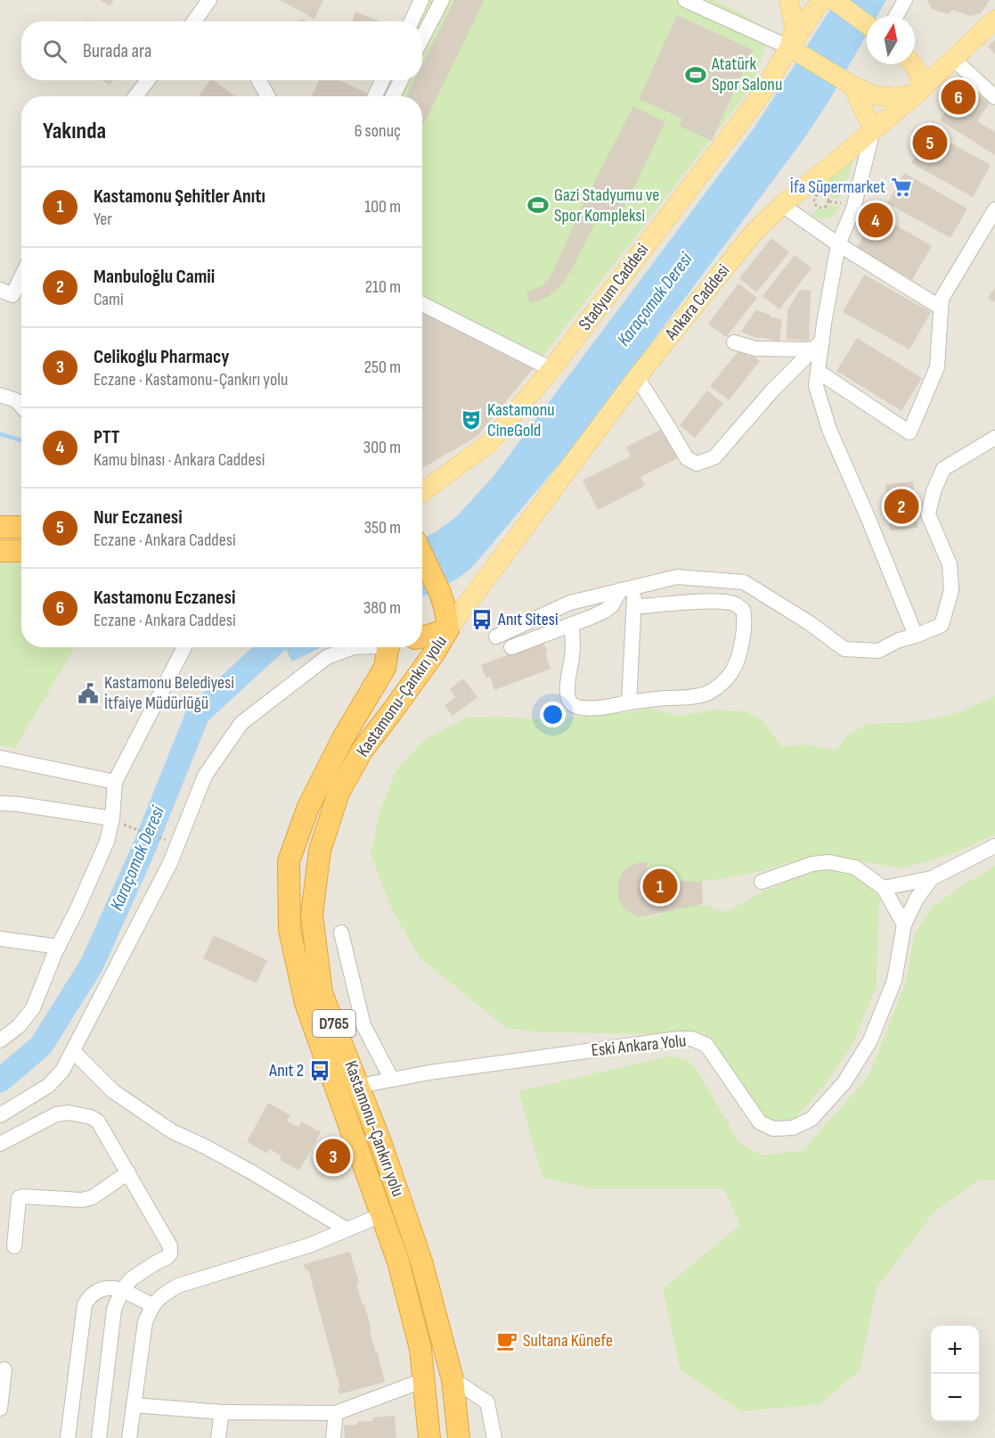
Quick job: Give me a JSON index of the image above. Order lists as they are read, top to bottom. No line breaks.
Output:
{"streets":{"highway":["Kastamonu-Çankırı yolu","D765"],"main road":["Stadyum Caddesi","Ankara Caddesi"],"street":["Eski Ankara Yolu"]},"crossings":[["Ankara Caddesi","Kastamonu-Çankırı yolu"],["Kastamonu-Çankırı yolu","Eski Ankara Yolu"]],"water":["Karaçomak Deresi"],"places":{"sports":["Atatürk Spor Salonu","Gazi Stadyumu ve Spor Kompleksi"],"supermarket":["İfa Süpermarket"],"theatre":["Kastamonu CineGold"],"bus stop":["Anıt Sitesi","Anıt 2"],"public building":["Kastamonu Belediyesi İtfaiye Müdürlüğü"],"cafe":["Sultana Künefe"]},"north":"top","page":{"search":"Burada ara","pins":["6","5","4","2","1","3"],"heading":["Yakında","6 sonuç"],"list":[{"mark":"1","name":"Kastamonu Şehitler Anıtı","note":"Yer","value":"100 m"},{"mark":"2","name":"Manbuloğlu Camii","note":"Cami","value":"210 m"},{"mark":"3","name":"Celikoglu Pharmacy","note":"Eczane · Kastamonu-Çankırı yolu","value":"250 m"},{"mark":"4","name":"PTT","note":"Kamu binası · Ankara Caddesi","value":"300 m"},{"mark":"5","name":"Nur Eczanesi","note":"Eczane · Ankara Caddesi","value":"350 m"},{"mark":"6","name":"Kastamonu Eczanesi","note":"Eczane · Ankara Caddesi","value":"380 m"}],"map_buttons":["+","−"]}}
